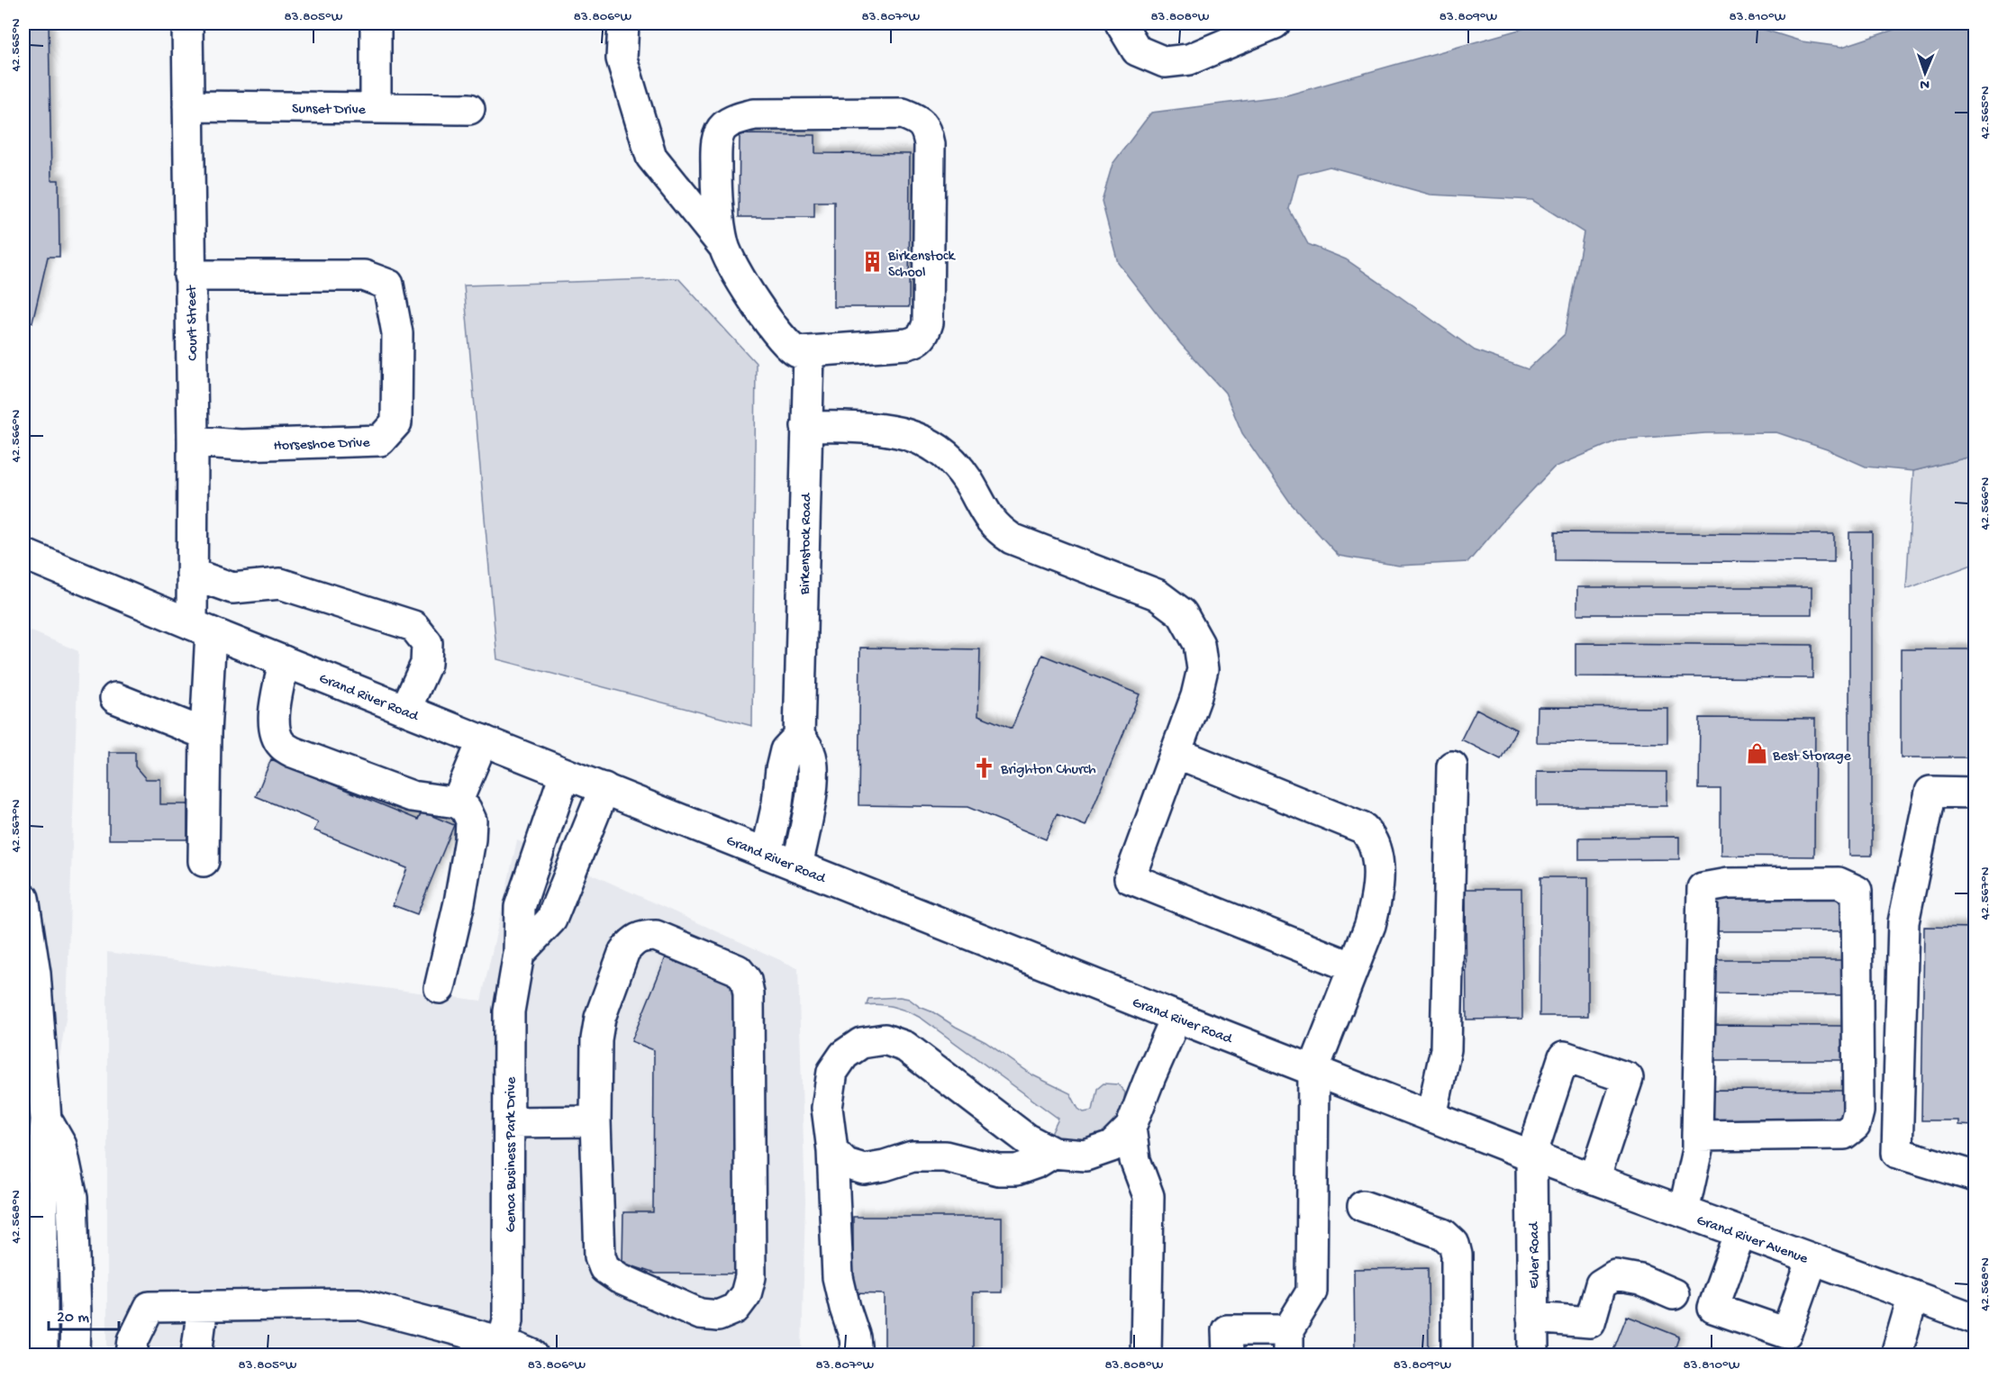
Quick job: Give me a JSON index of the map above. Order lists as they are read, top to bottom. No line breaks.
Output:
{"streets":{"street":["Sunset Drive","Court Street","Horseshoe Drive","Birkenstock Road","Grand River Road","Genoa Business Park Drive","Grand River Avenue","Euler Road"]},"crossings":[["Sunset Drive","Court Street"],["Court Street","Horseshoe Drive"],["Court Street","Grand River Road"],["Birkenstock Road","Grand River Road"],["Grand River Road","Genoa Business Park Drive"],["Grand River Road","Grand River Avenue"],["Grand River Road","Euler Road"],["Grand River Avenue","Euler Road"]],"places":{"building":["Birkenstock School"],"shop":["Best Storage"],"church":["Brighton Church"]},"scale_bar":"20 m","north":"bottom","coordinates":["83.805°W","83.806°W","83.807°W","83.808°W","83.809°W","83.810°W","42.565°N","42.566°N","42.567°N","42.568°N"]}
